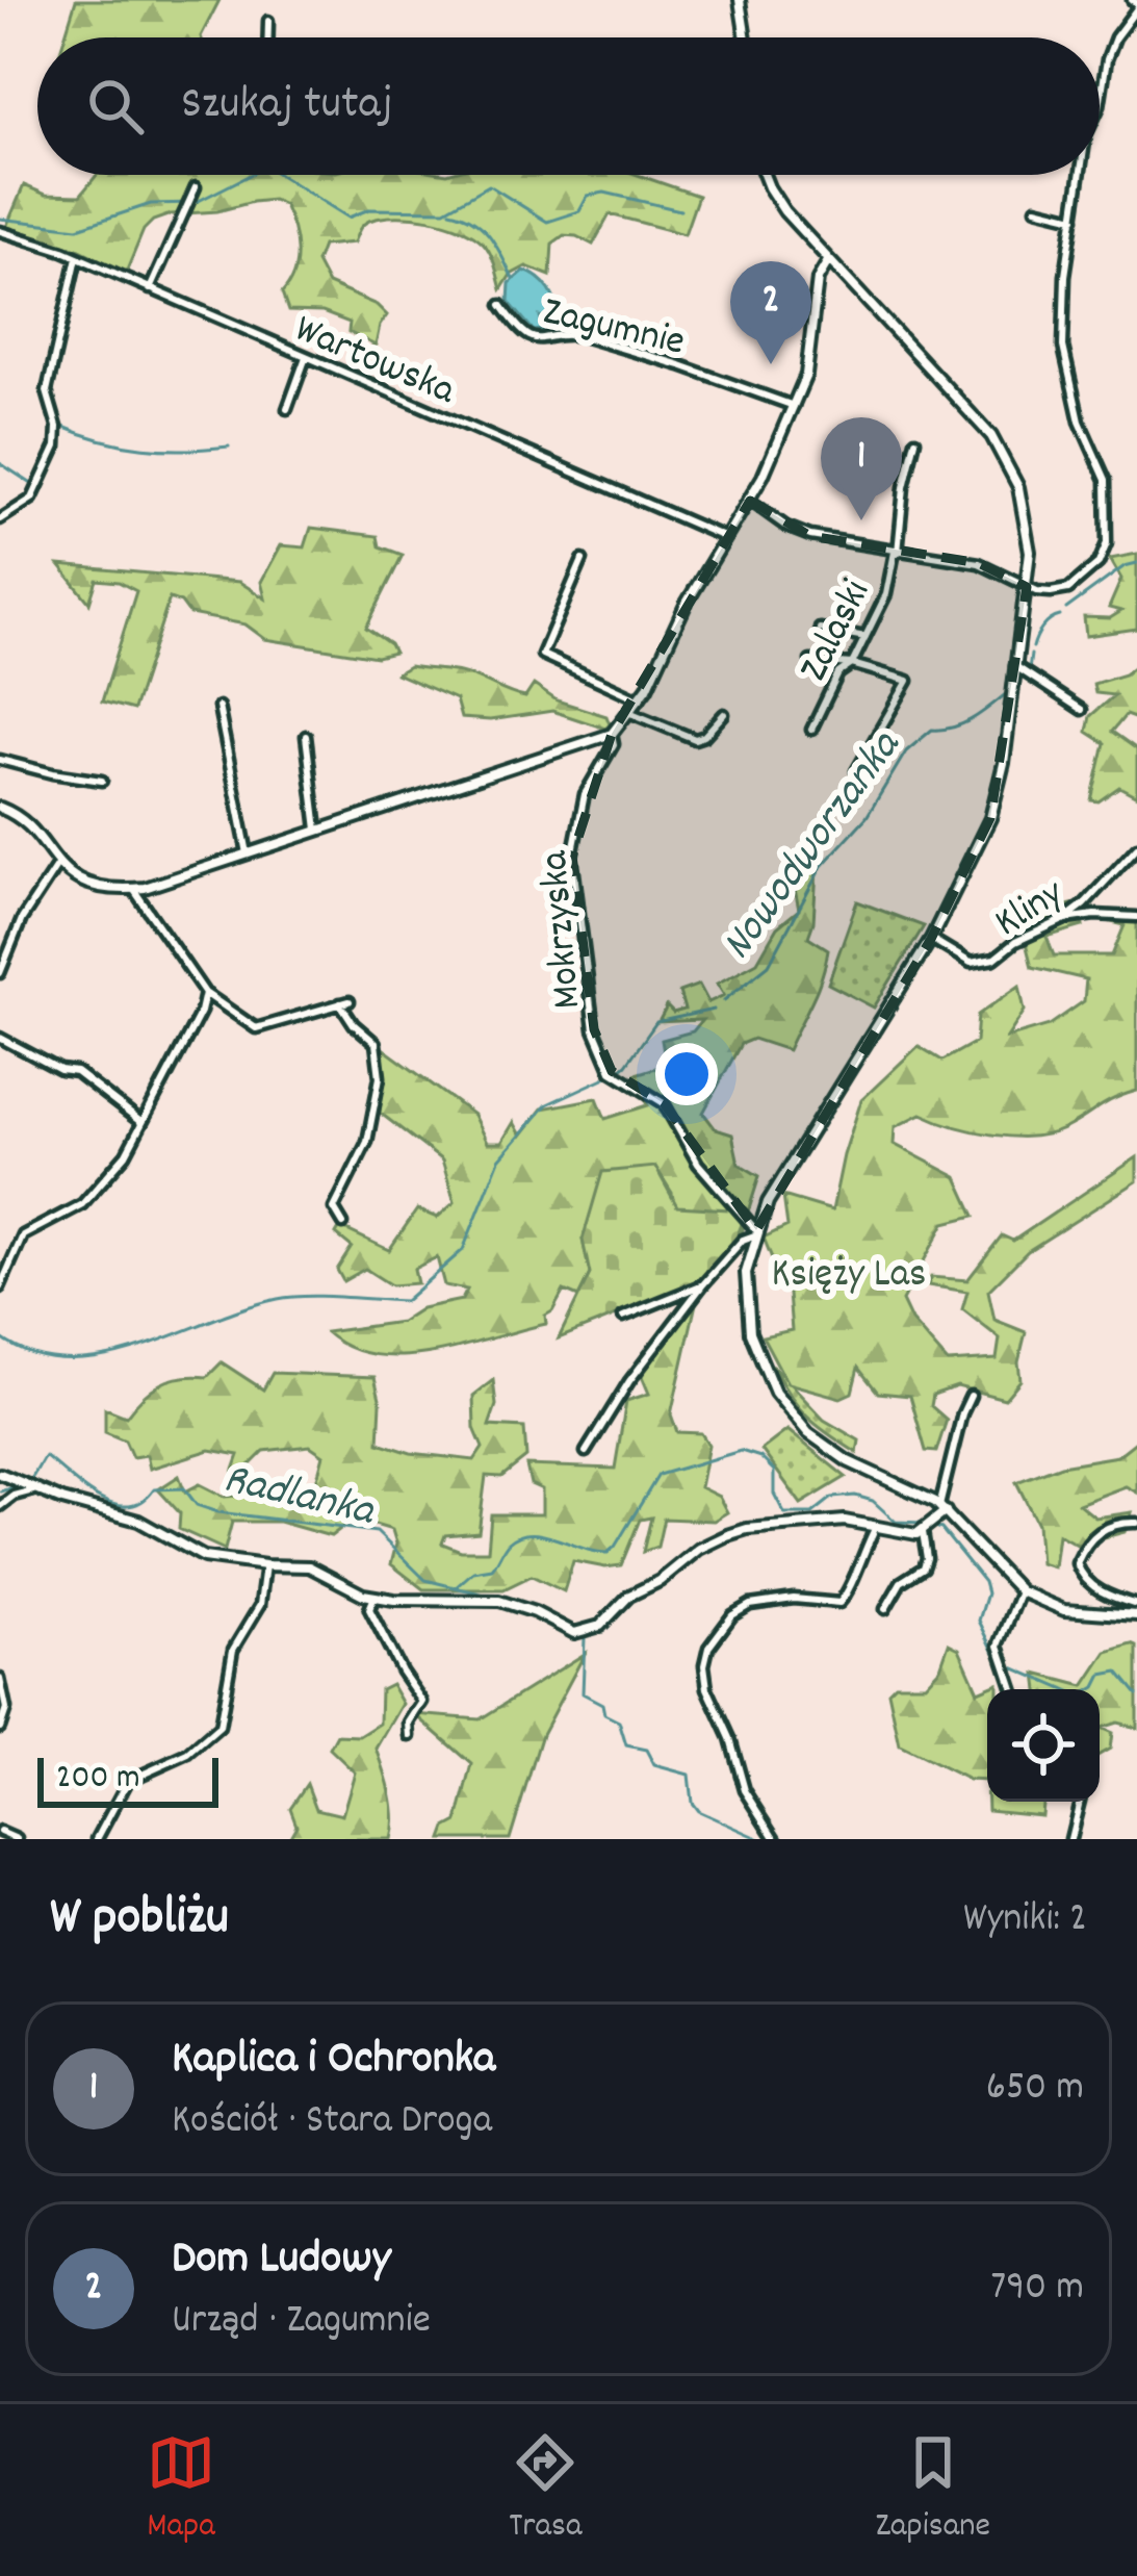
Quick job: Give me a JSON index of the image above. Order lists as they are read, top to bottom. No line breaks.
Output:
{"streets":{"street":["Zagumnie","Wartowska","Zalaski","Kliny","Mokrzyska"]},"water":["Nowodworzanka","Radlanka"],"parks":["Księży Las"],"scale_bar":"200 m","page":{"search":"Szukaj tutaj","pins":["2","1"],"scale":"200 m","heading":["W pobliżu","Wyniki: 2"],"list":[{"mark":"1","name":"Kaplica i Ochronka","note":"Kościół · Stara Droga","value":"650 m"},{"mark":"2","name":"Dom Ludowy","note":"Urząd · Zagumnie","value":"790 m"}],"nav":["Mapa","Trasa","Zapisane"]}}
